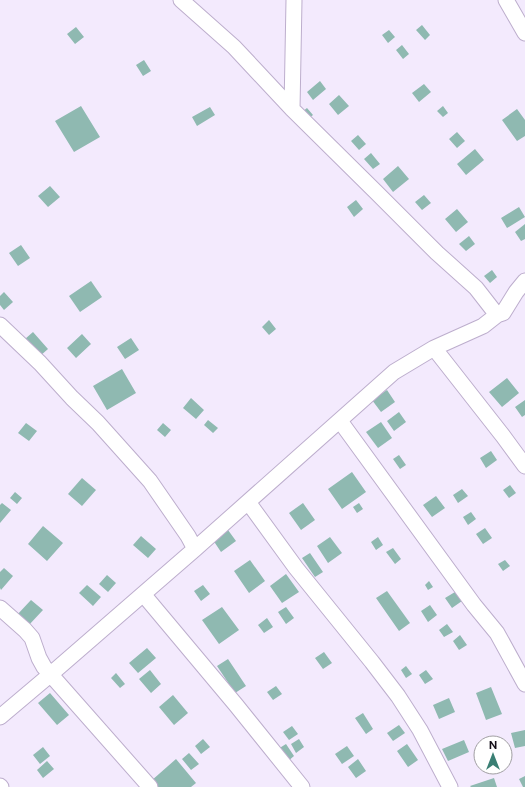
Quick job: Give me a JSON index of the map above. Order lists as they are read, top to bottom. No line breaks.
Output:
{"north":"top"}
